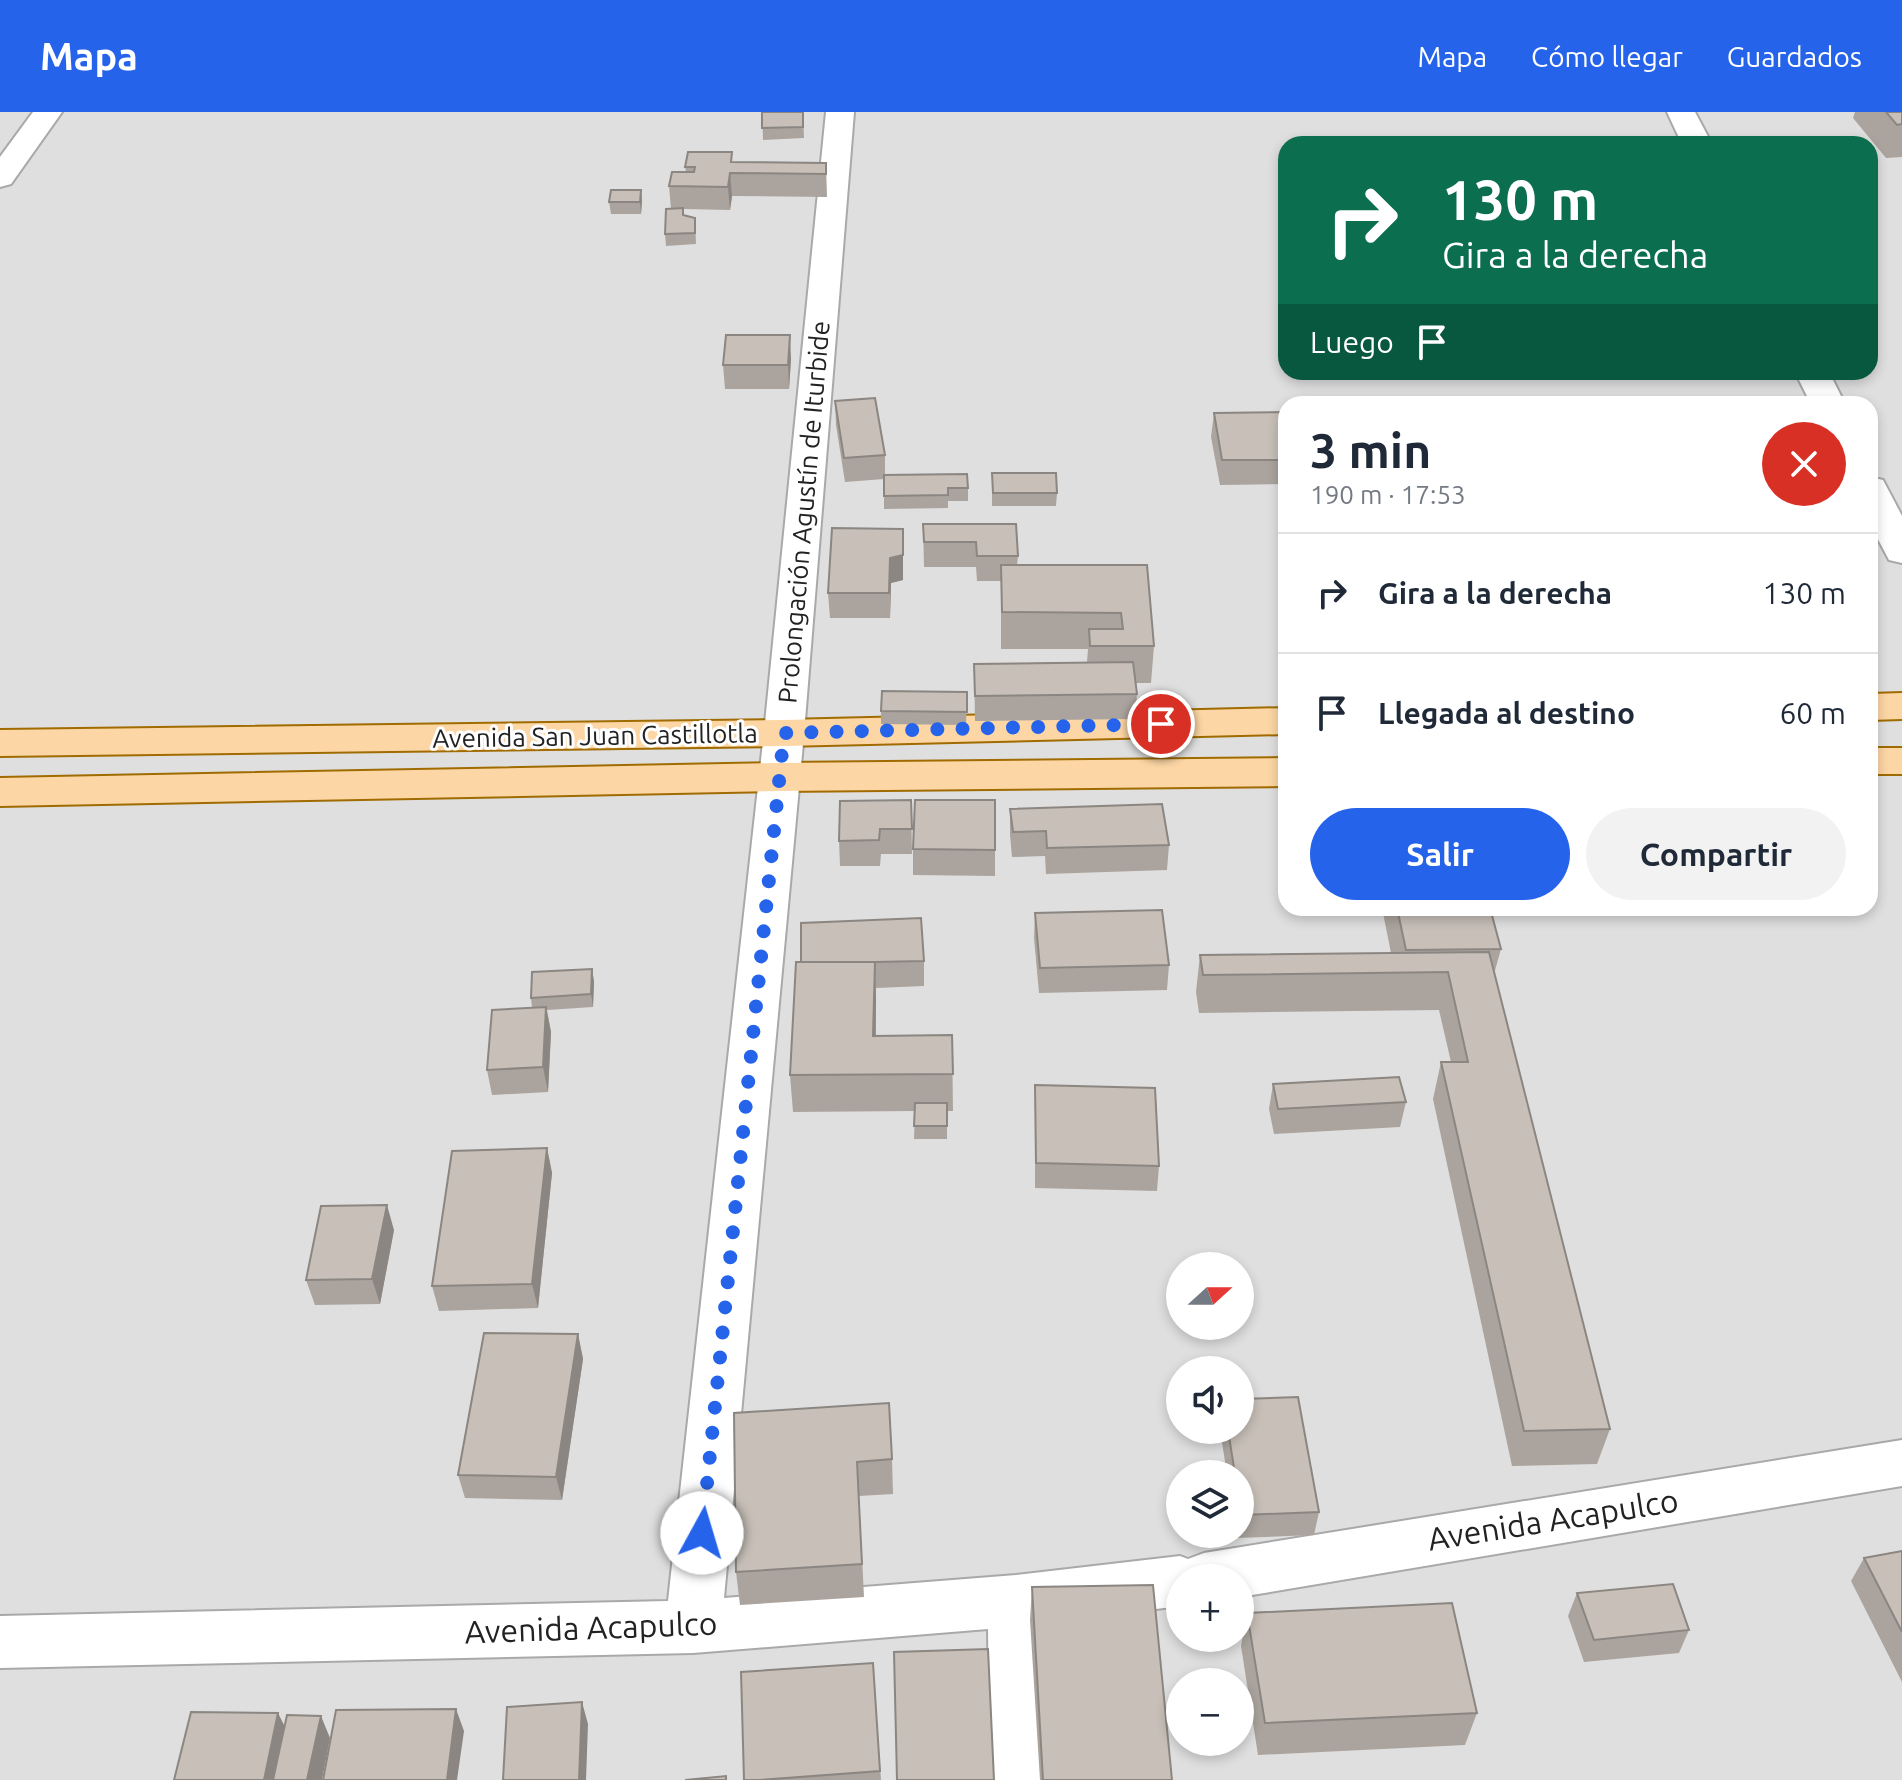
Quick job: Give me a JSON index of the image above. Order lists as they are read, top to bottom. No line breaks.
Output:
{"streets":{"main road":["Avenida San Juan Castillotla"],"street":["Prolongación Agustín de Iturbide","Avenida Acapulco"]},"crossings":[["Prolongación Agustín de Iturbide","Avenida San Juan Castillotla"],["Prolongación Agustín de Iturbide","Avenida Acapulco"]],"north":"right","page":{"header":"Mapa","nav":["Mapa","Cómo llegar","Guardados"],"turn":["130 m","Gira a la derecha"],"then":"Luego","heading":["3 min","190 m · 17:53"],"list":[{"name":"Gira a la derecha","value":"130 m"},{"name":"Llegada al destino","value":"60 m"}],"buttons":["Salir","Compartir"],"map_buttons":["+","−"]}}
